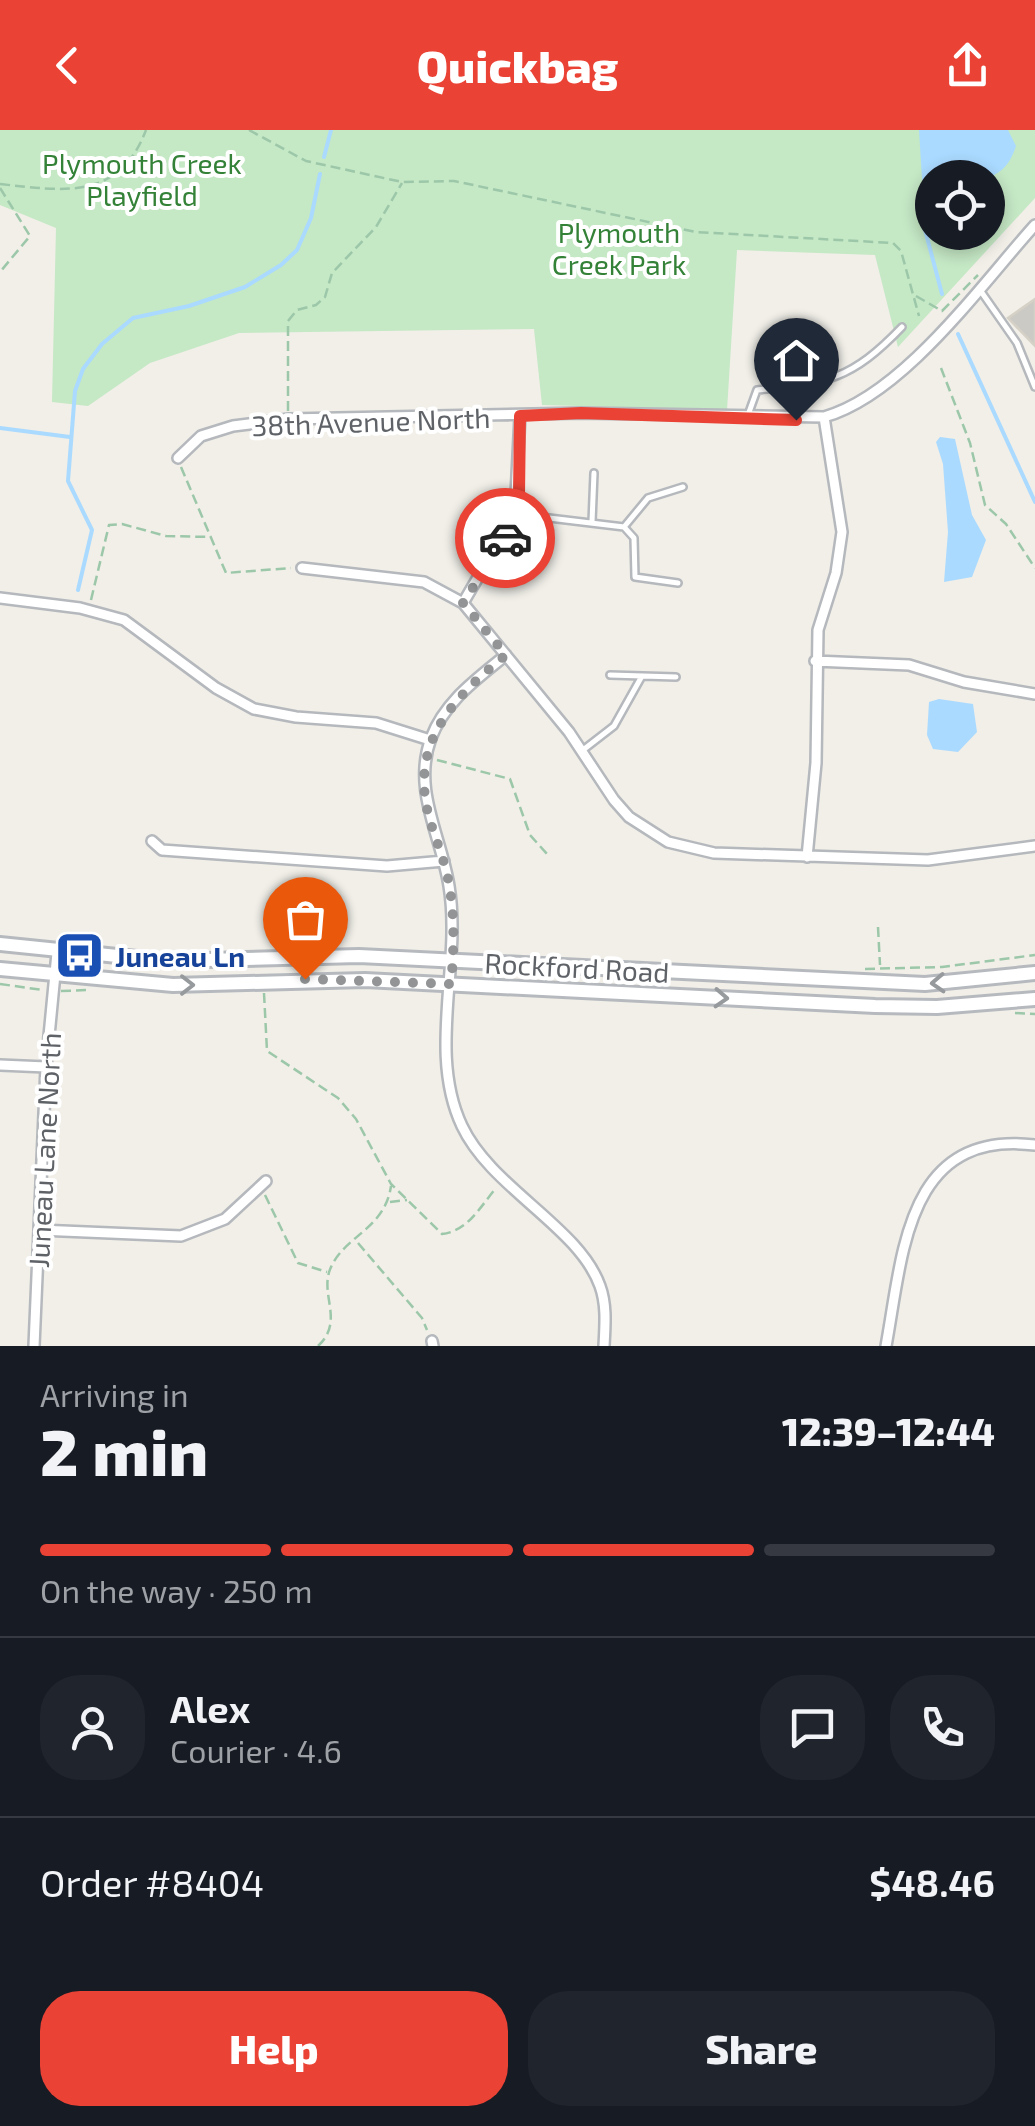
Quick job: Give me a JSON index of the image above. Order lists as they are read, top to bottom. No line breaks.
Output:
{"streets":{"main road":["Rockford Road"],"street":["38th Avenue North","Juneau Lane North"]},"crossings":[["Rockford Road","Juneau Lane North"]],"parks":["Plymouth Creek Playfield","Plymouth Creek Park"],"places":{"bus stop":["Juneau Ln"]},"page":{"header":"Quickbag","heading":["2 min","Arriving in","12:39–12:44"],"panel":["Alex","Courier · 4.6","Order #8404","$48.46"],"bar":"On the way · 250 m","buttons":["Help","Share"]}}
